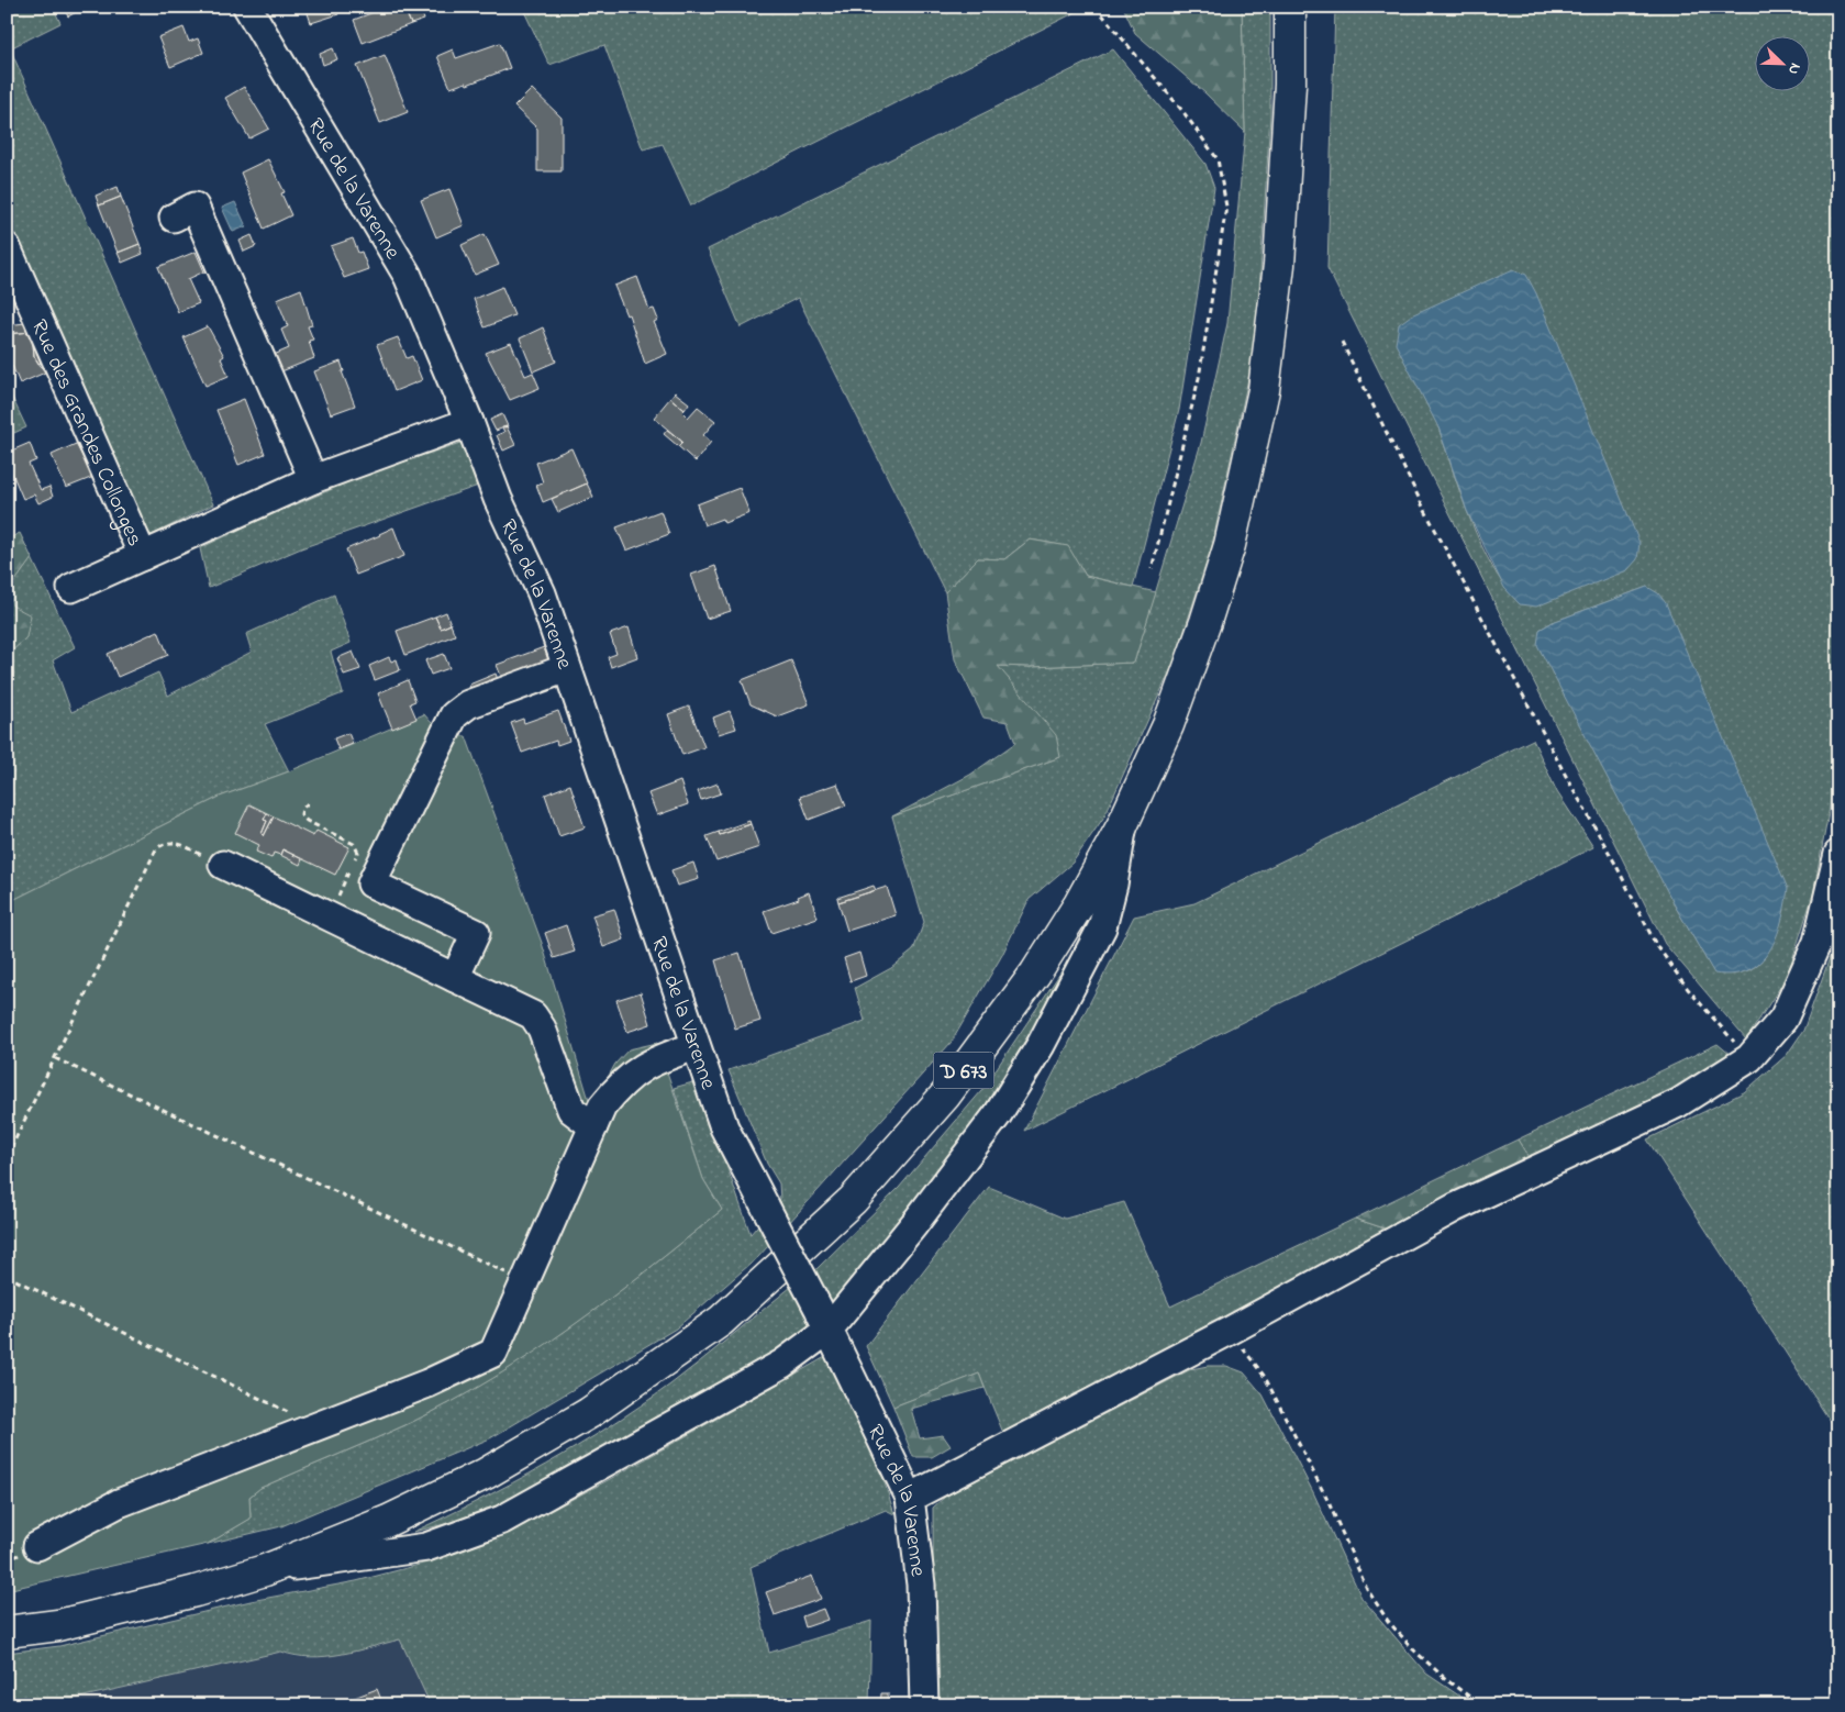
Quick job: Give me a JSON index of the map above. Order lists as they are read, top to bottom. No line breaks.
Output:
{"streets":{"main road":["D 673"],"street":["Rue de la Varenne","Rue des Grandes Collonges"]},"crossings":[["Rue de la Varenne","Rue des Grandes Collonges"]],"north":"bottom right"}
